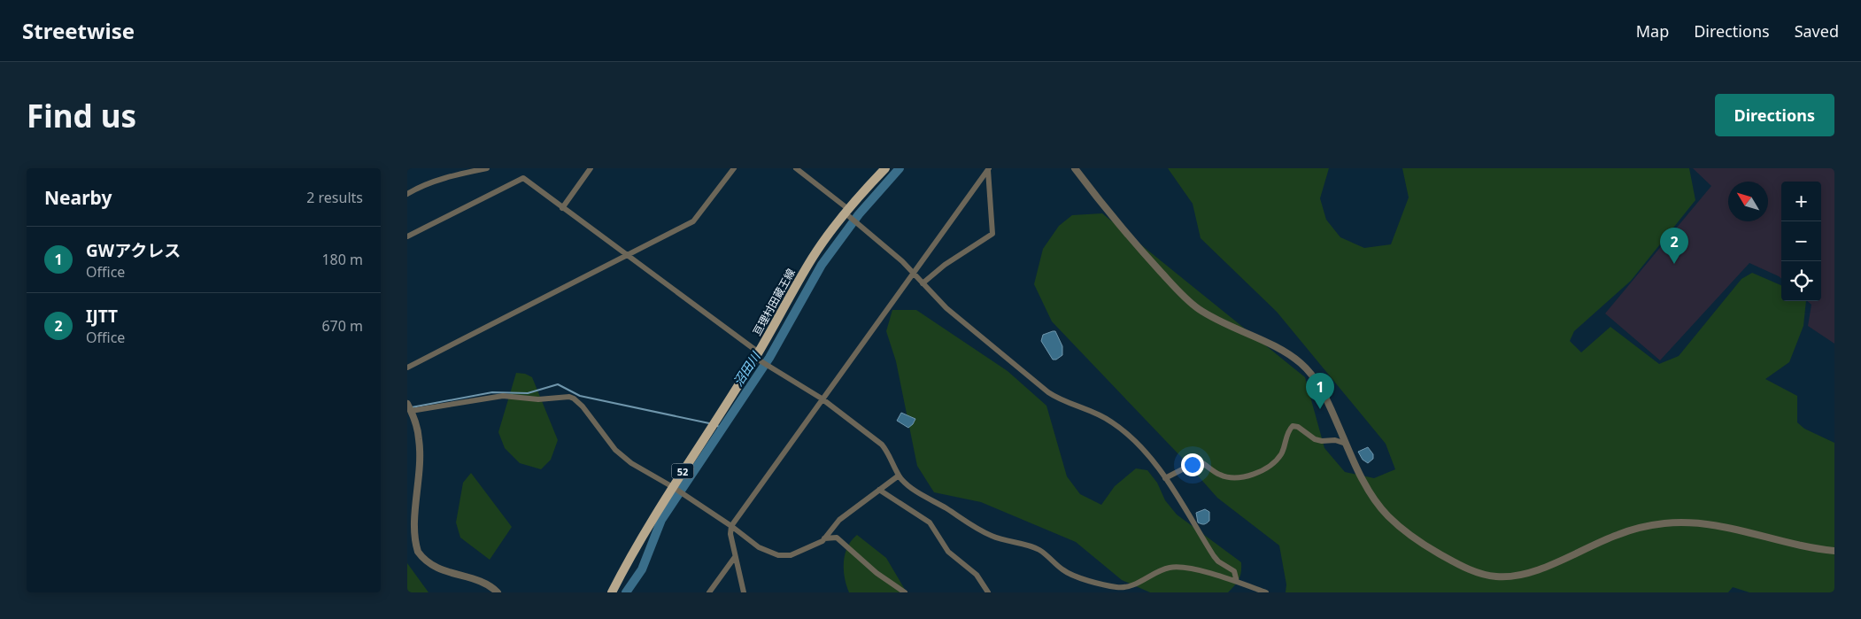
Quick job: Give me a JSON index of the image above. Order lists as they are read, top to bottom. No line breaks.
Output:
{"streets":{"main road":["亘理村田蔵王線","52"]},"water":["沼田川"],"north":"top left","page":{"header":"Streetwise","nav":["Map","Directions","Saved"],"buttons":"Directions","title":"Find us","heading":["Nearby","2 results"],"map_buttons":["+","−"],"list":[{"mark":"1","name":"GWアクレス","note":"Office","value":"180 m"},{"mark":"2","name":"IJTT","note":"Office","value":"670 m"}],"pins":["2","1"]}}
